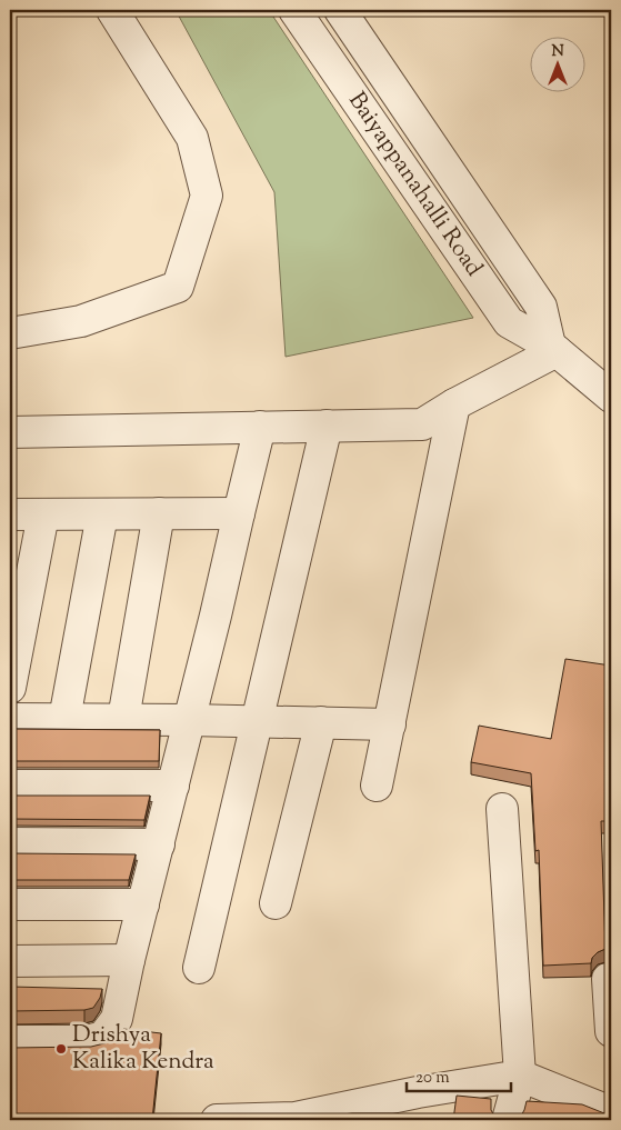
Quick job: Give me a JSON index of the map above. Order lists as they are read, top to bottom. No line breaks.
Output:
{"streets":{"street":["Baiyappanahalli Road"]},"places":["Drishya Kalika Kendra"],"scale_bar":"20 m","north":"top"}
